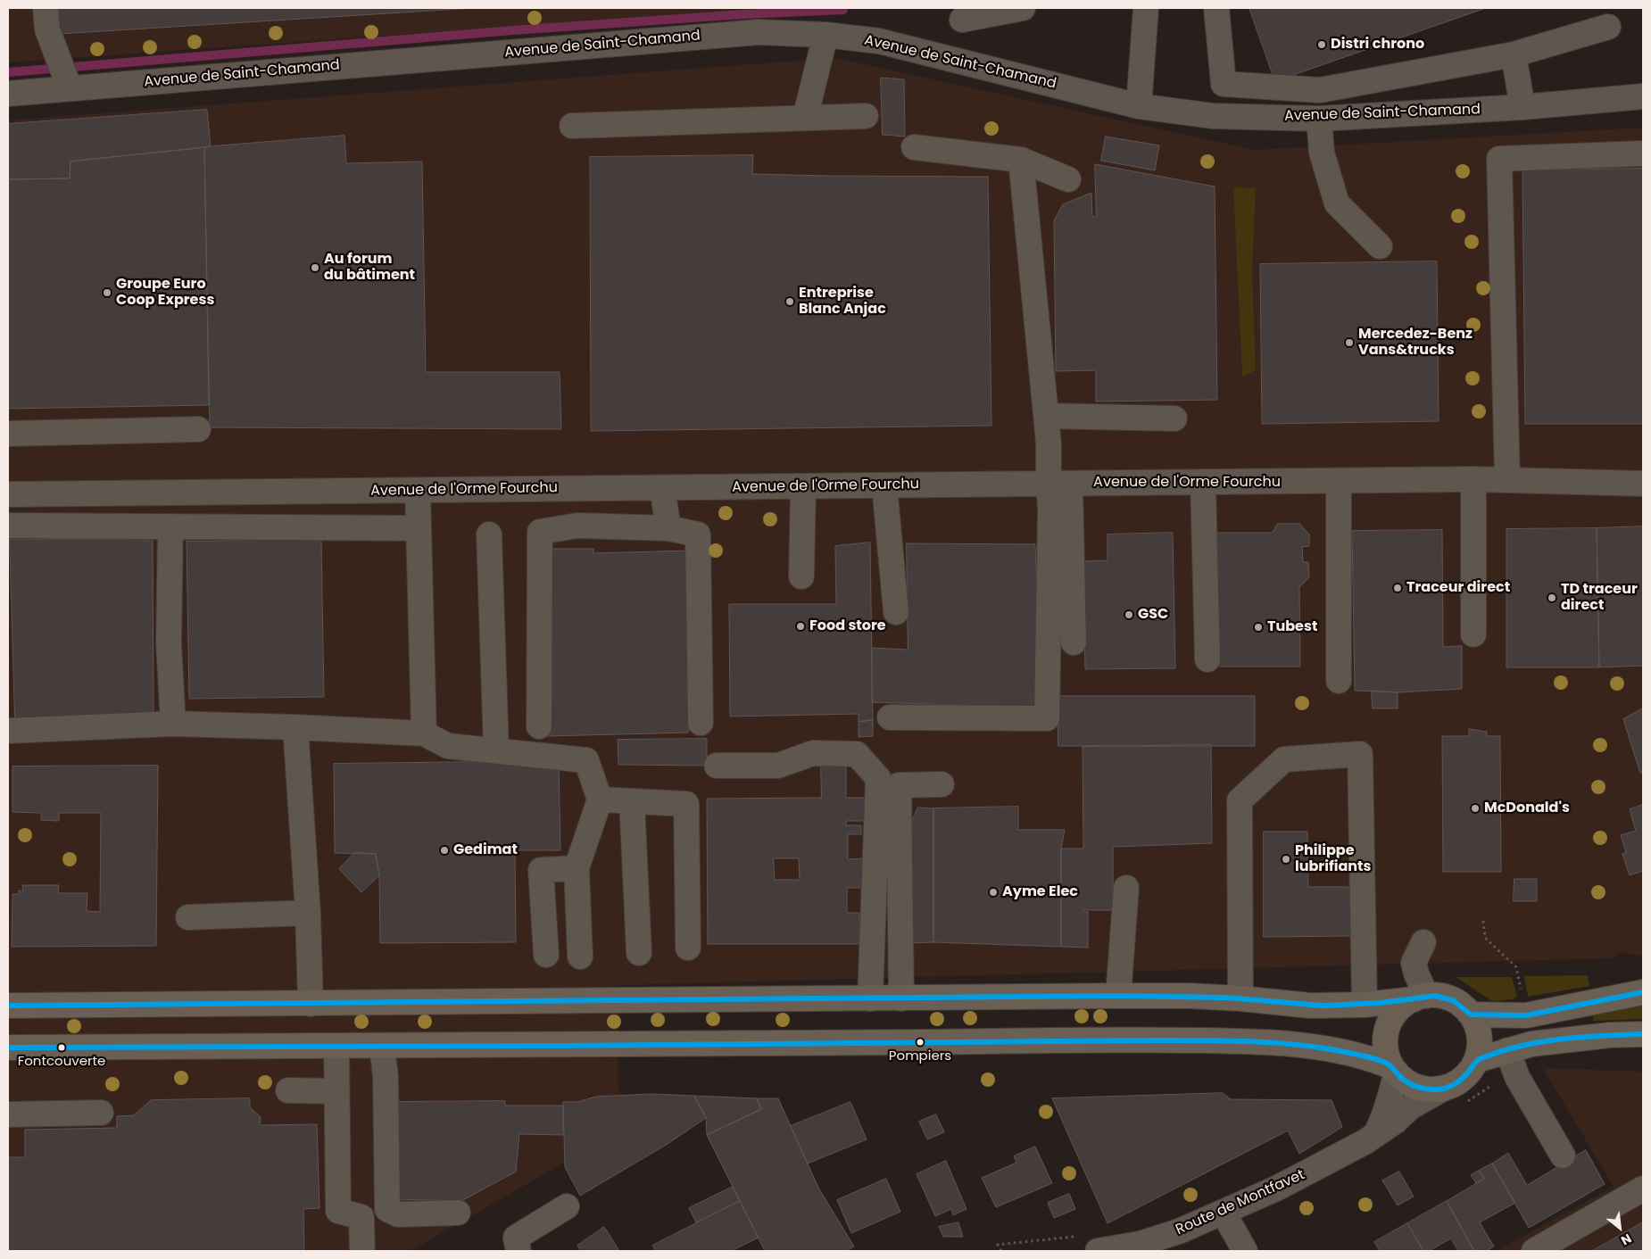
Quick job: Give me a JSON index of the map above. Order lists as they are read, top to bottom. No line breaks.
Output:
{"streets":{"street":["Avenue de Saint-Chamand","Avenue de l'Orme Fourchu","Route de Montfavet"]},"places":["Distri chrono","Au forum du bâtiment","Groupe Euro Coop Express","Entreprise Blanc Anjac","Mercedez-Benz Vans&trucks","Traceur direct","TD traceur direct","GSC","Food store","Tubest","McDonald's","Gedimat","Philippe lubrifiants","Ayme Elec","Pompiers","Fontcouverte"],"north":"bottom right"}
